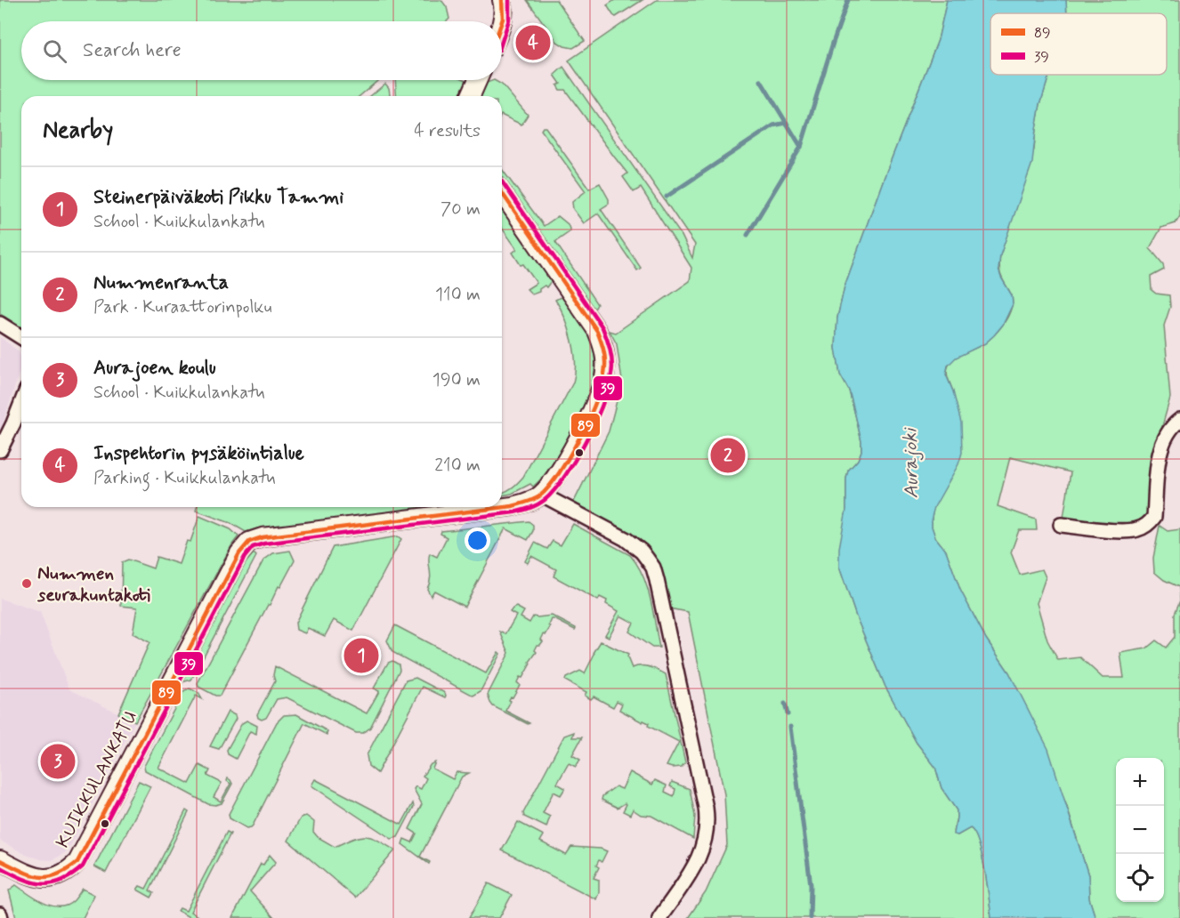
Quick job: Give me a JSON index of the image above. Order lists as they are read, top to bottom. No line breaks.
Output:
{"streets":{"street":["KUIKKULANKATU"]},"water":["Aurajoki"],"places":["Nummen seurakuntakoti"],"lines":["transit line 89","transit line 39"],"legend":["89","39"],"page":{"search":"Search here","pins":["4","2","1","3"],"heading":["Nearby","4 results"],"list":[{"mark":"1","name":"Steinerpäiväkoti Pikku Tammi","note":"School · Kuikkulankatu","value":"70 m"},{"mark":"2","name":"Nummenranta","note":"Park · Kuraattorinpolku","value":"110 m"},{"mark":"3","name":"Aurajoen koulu","note":"School · Kuikkulankatu","value":"190 m"},{"mark":"4","name":"Inspehtorin pysäköintialue","note":"Parking · Kuikkulankatu","value":"210 m"}],"map_buttons":["+","−"]}}
